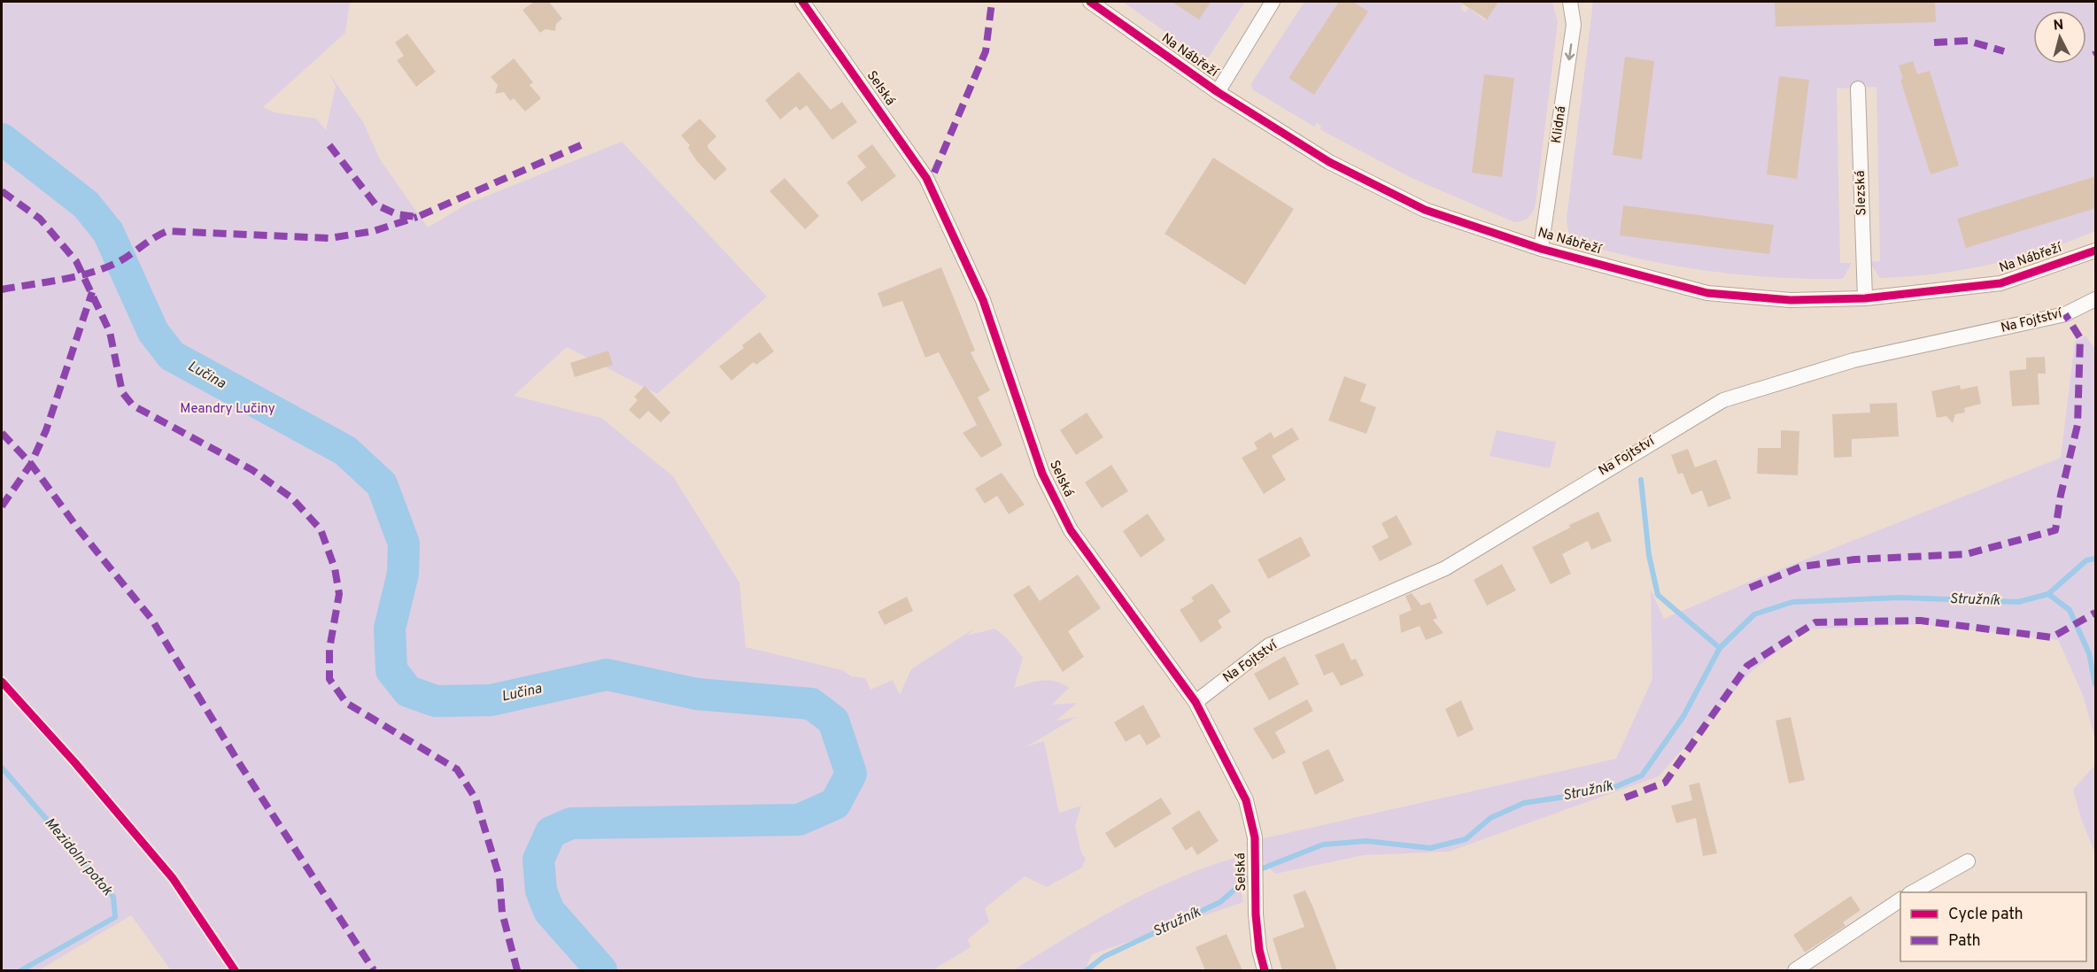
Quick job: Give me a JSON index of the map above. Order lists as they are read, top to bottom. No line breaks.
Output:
{"streets":{"street":["Na Nábřeží","Selská","Klidná","Slezská","Na Fojtství"]},"crossings":[["Na Nábřeží","Klidná"],["Na Nábřeží","Slezská"],["Selská","Na Fojtství"]],"one_way":["Klidná"],"water":["Lučina","Stružník","Mezidolní potok"],"parks":["Meandry Lučiny"],"legend":["Cycle path","Path"],"north":"top"}
